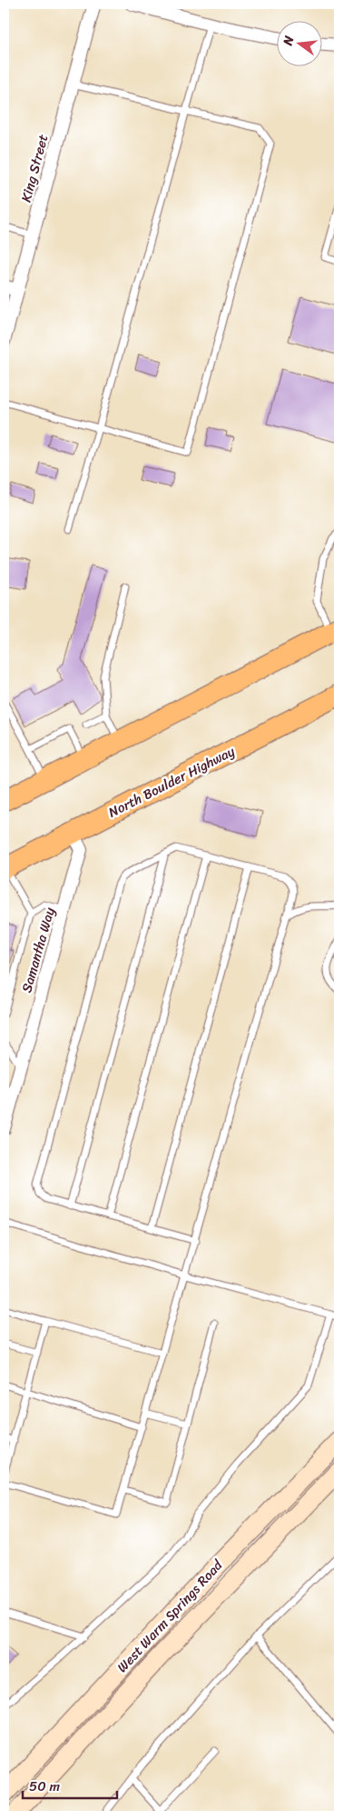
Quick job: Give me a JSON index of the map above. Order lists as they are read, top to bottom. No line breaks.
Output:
{"streets":{"main road":["North Boulder Highway","West Warm Springs Road"],"street":["King Street","Samantha Way"]},"crossings":[["North Boulder Highway","Samantha Way"]],"scale_bar":"50 m","north":"left"}
